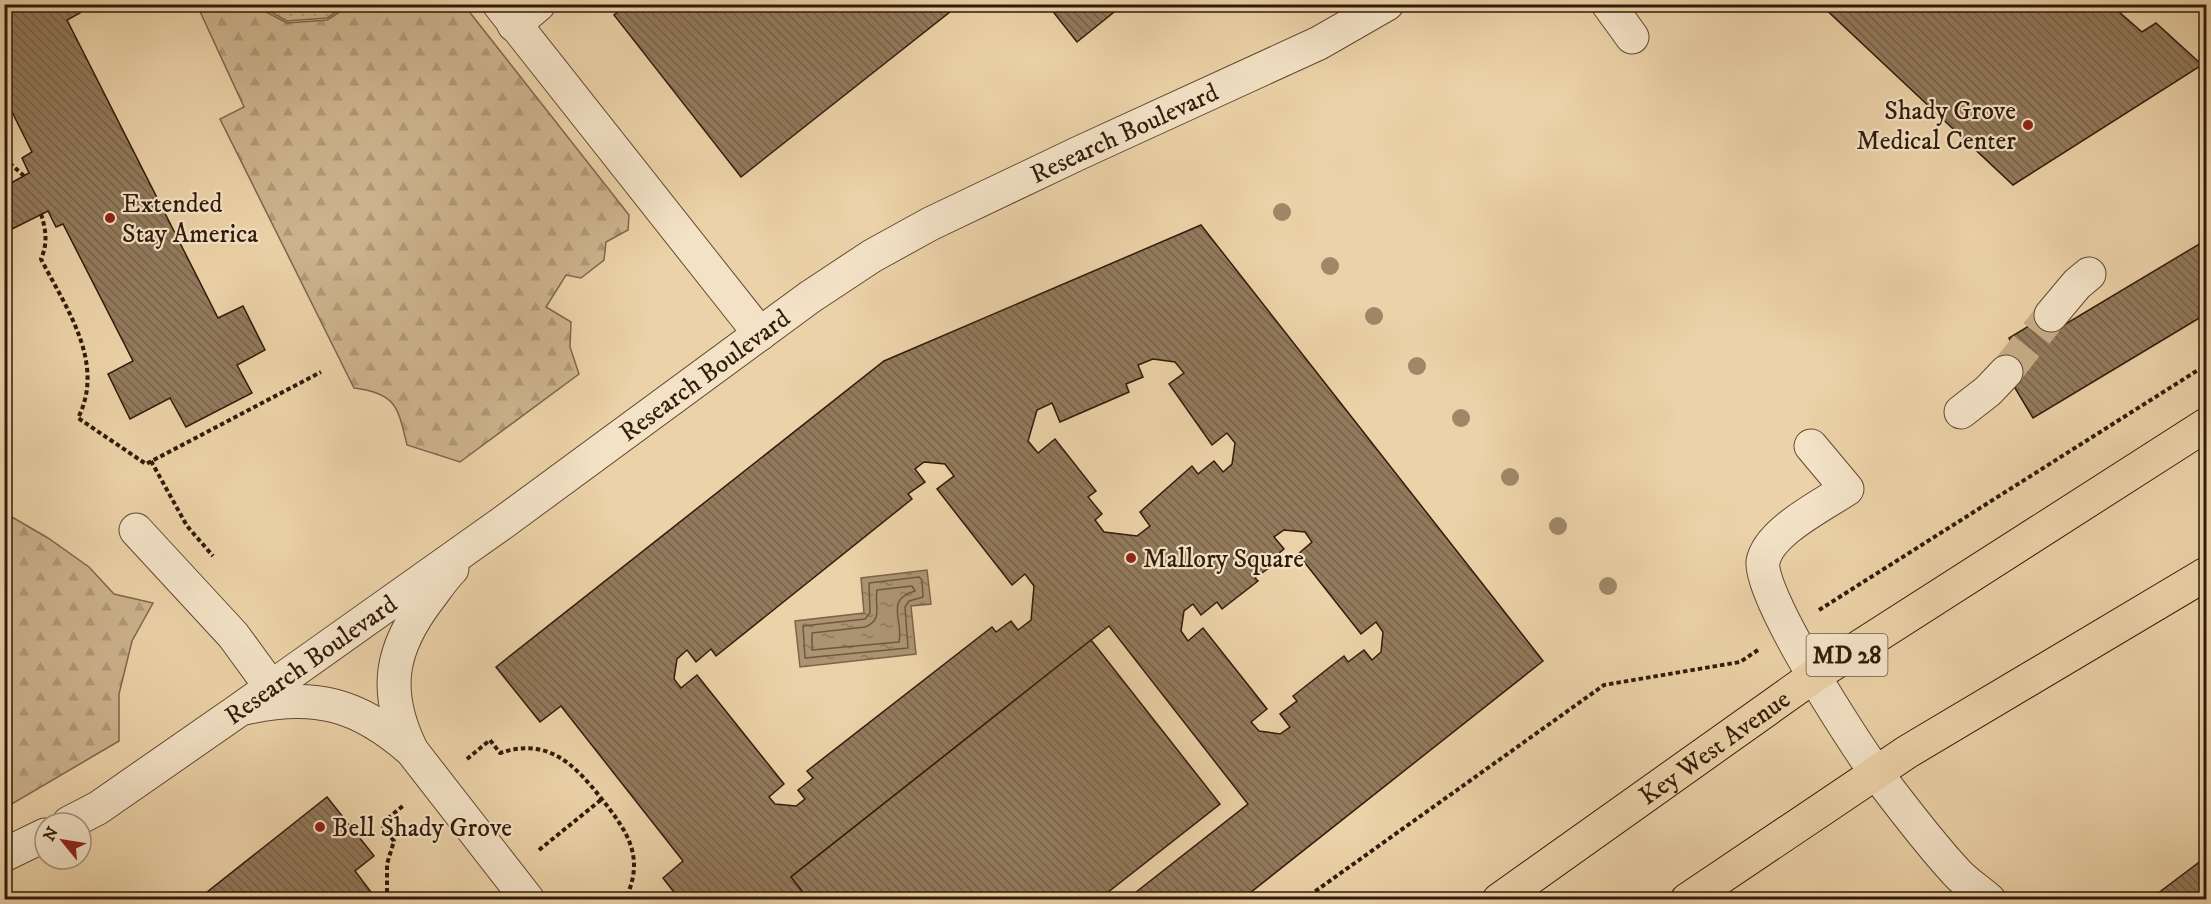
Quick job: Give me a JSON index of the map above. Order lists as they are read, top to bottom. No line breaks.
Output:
{"streets":{"main road":["MD 28","Key West Avenue"],"street":["Research Boulevard"]},"places":["Shady Grove Medical Center","Extended Stay America","Mallory Square","Bell Shady Grove"],"north":"top left"}
